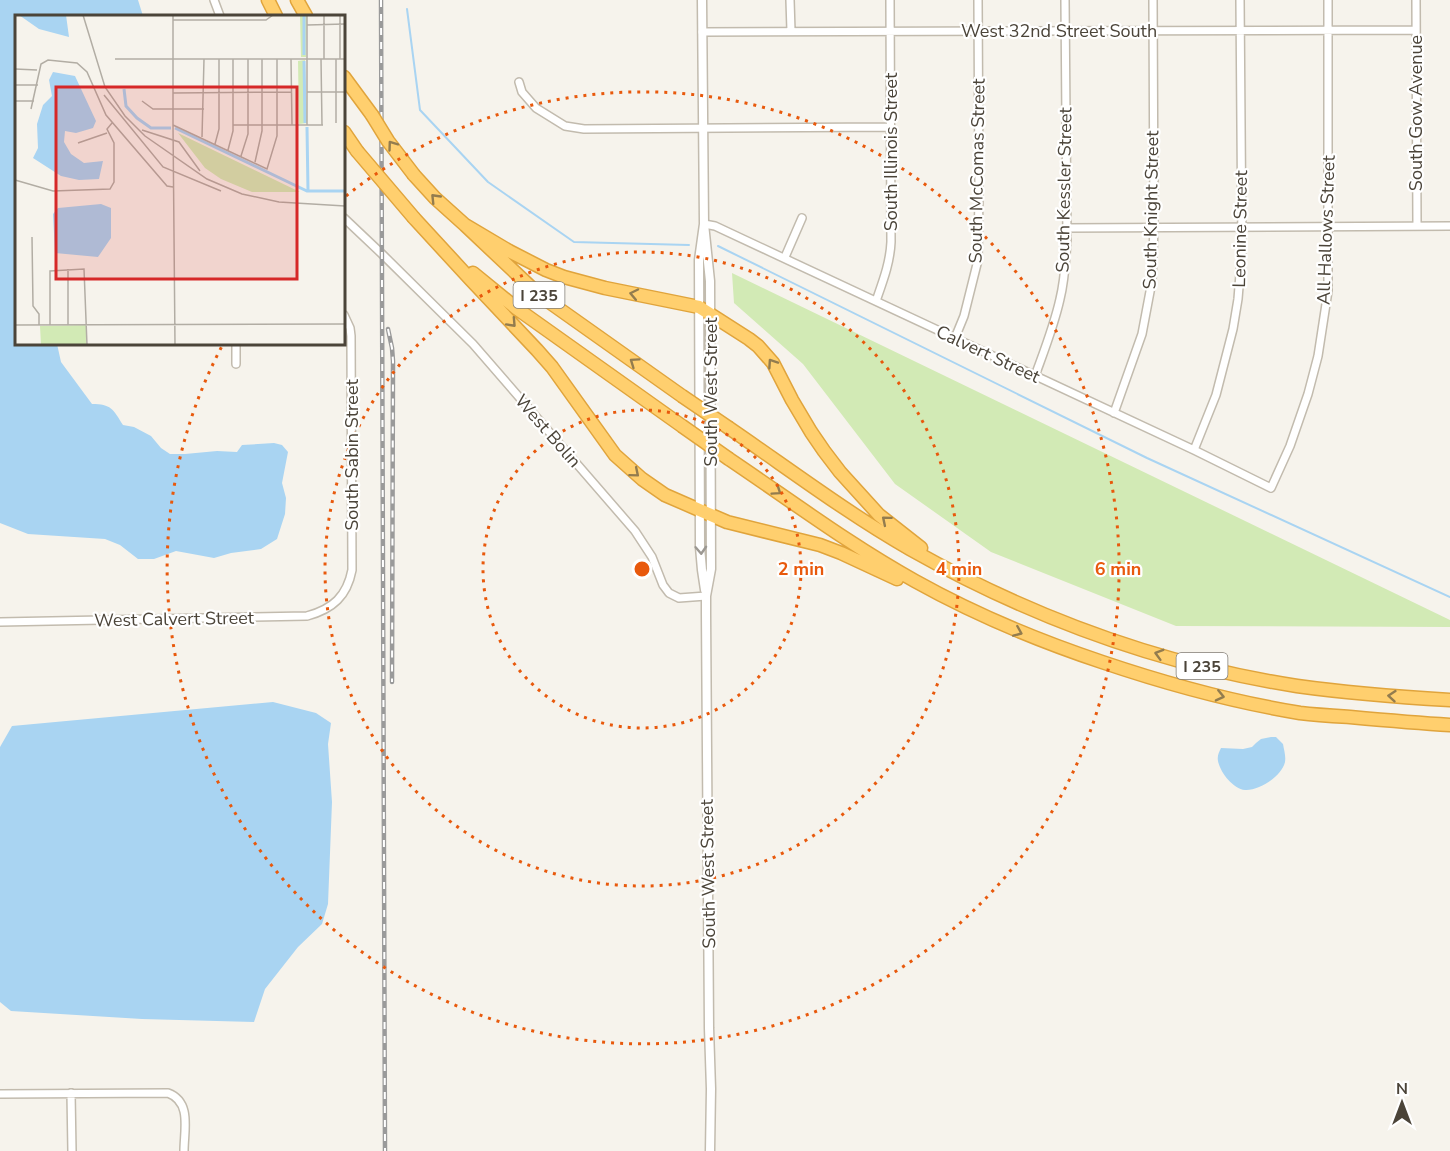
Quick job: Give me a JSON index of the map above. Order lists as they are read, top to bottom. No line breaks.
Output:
{"streets":{"highway":["I 235"],"street":["West 32nd Street South","South Gow Avenue","South Illinois Street","South McComas Street","South Kessler Street","South Knight Street","Leonine Street","All Hallows Street","Calvert Street","South West Street","West Bolin","South Sabin Street","West Calvert Street"]},"crossings":[["West 32nd Street South","South Gow Avenue"],["West 32nd Street South","South Illinois Street"],["West 32nd Street South","South McComas Street"],["West 32nd Street South","South Kessler Street"],["West 32nd Street South","South Knight Street"],["West 32nd Street South","Leonine Street"],["West 32nd Street South","All Hallows Street"],["West 32nd Street South","South West Street"],["South Illinois Street","Calvert Street"],["South McComas Street","Calvert Street"],["South Kessler Street","Calvert Street"],["South Knight Street","Calvert Street"],["Leonine Street","Calvert Street"],["All Hallows Street","Calvert Street"],["Calvert Street","South West Street"],["South West Street","West Bolin"],["South Sabin Street","West Calvert Street"]],"north":"top","rings":["2 min","4 min","6 min"]}
